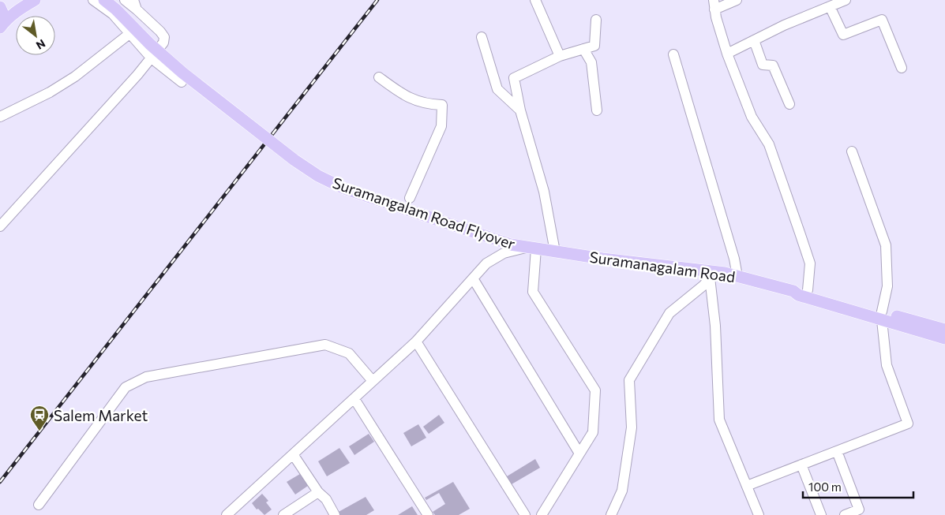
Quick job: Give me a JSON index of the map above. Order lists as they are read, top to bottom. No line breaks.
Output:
{"streets":{"main road":["Suramangalam Road Flyover","Suramanagalam Road"]},"crossings":[["Suramangalam Road Flyover","Suramanagalam Road"]],"places":{"station":["Salem Market"]},"scale_bar":"100 m","north":"bottom right"}
